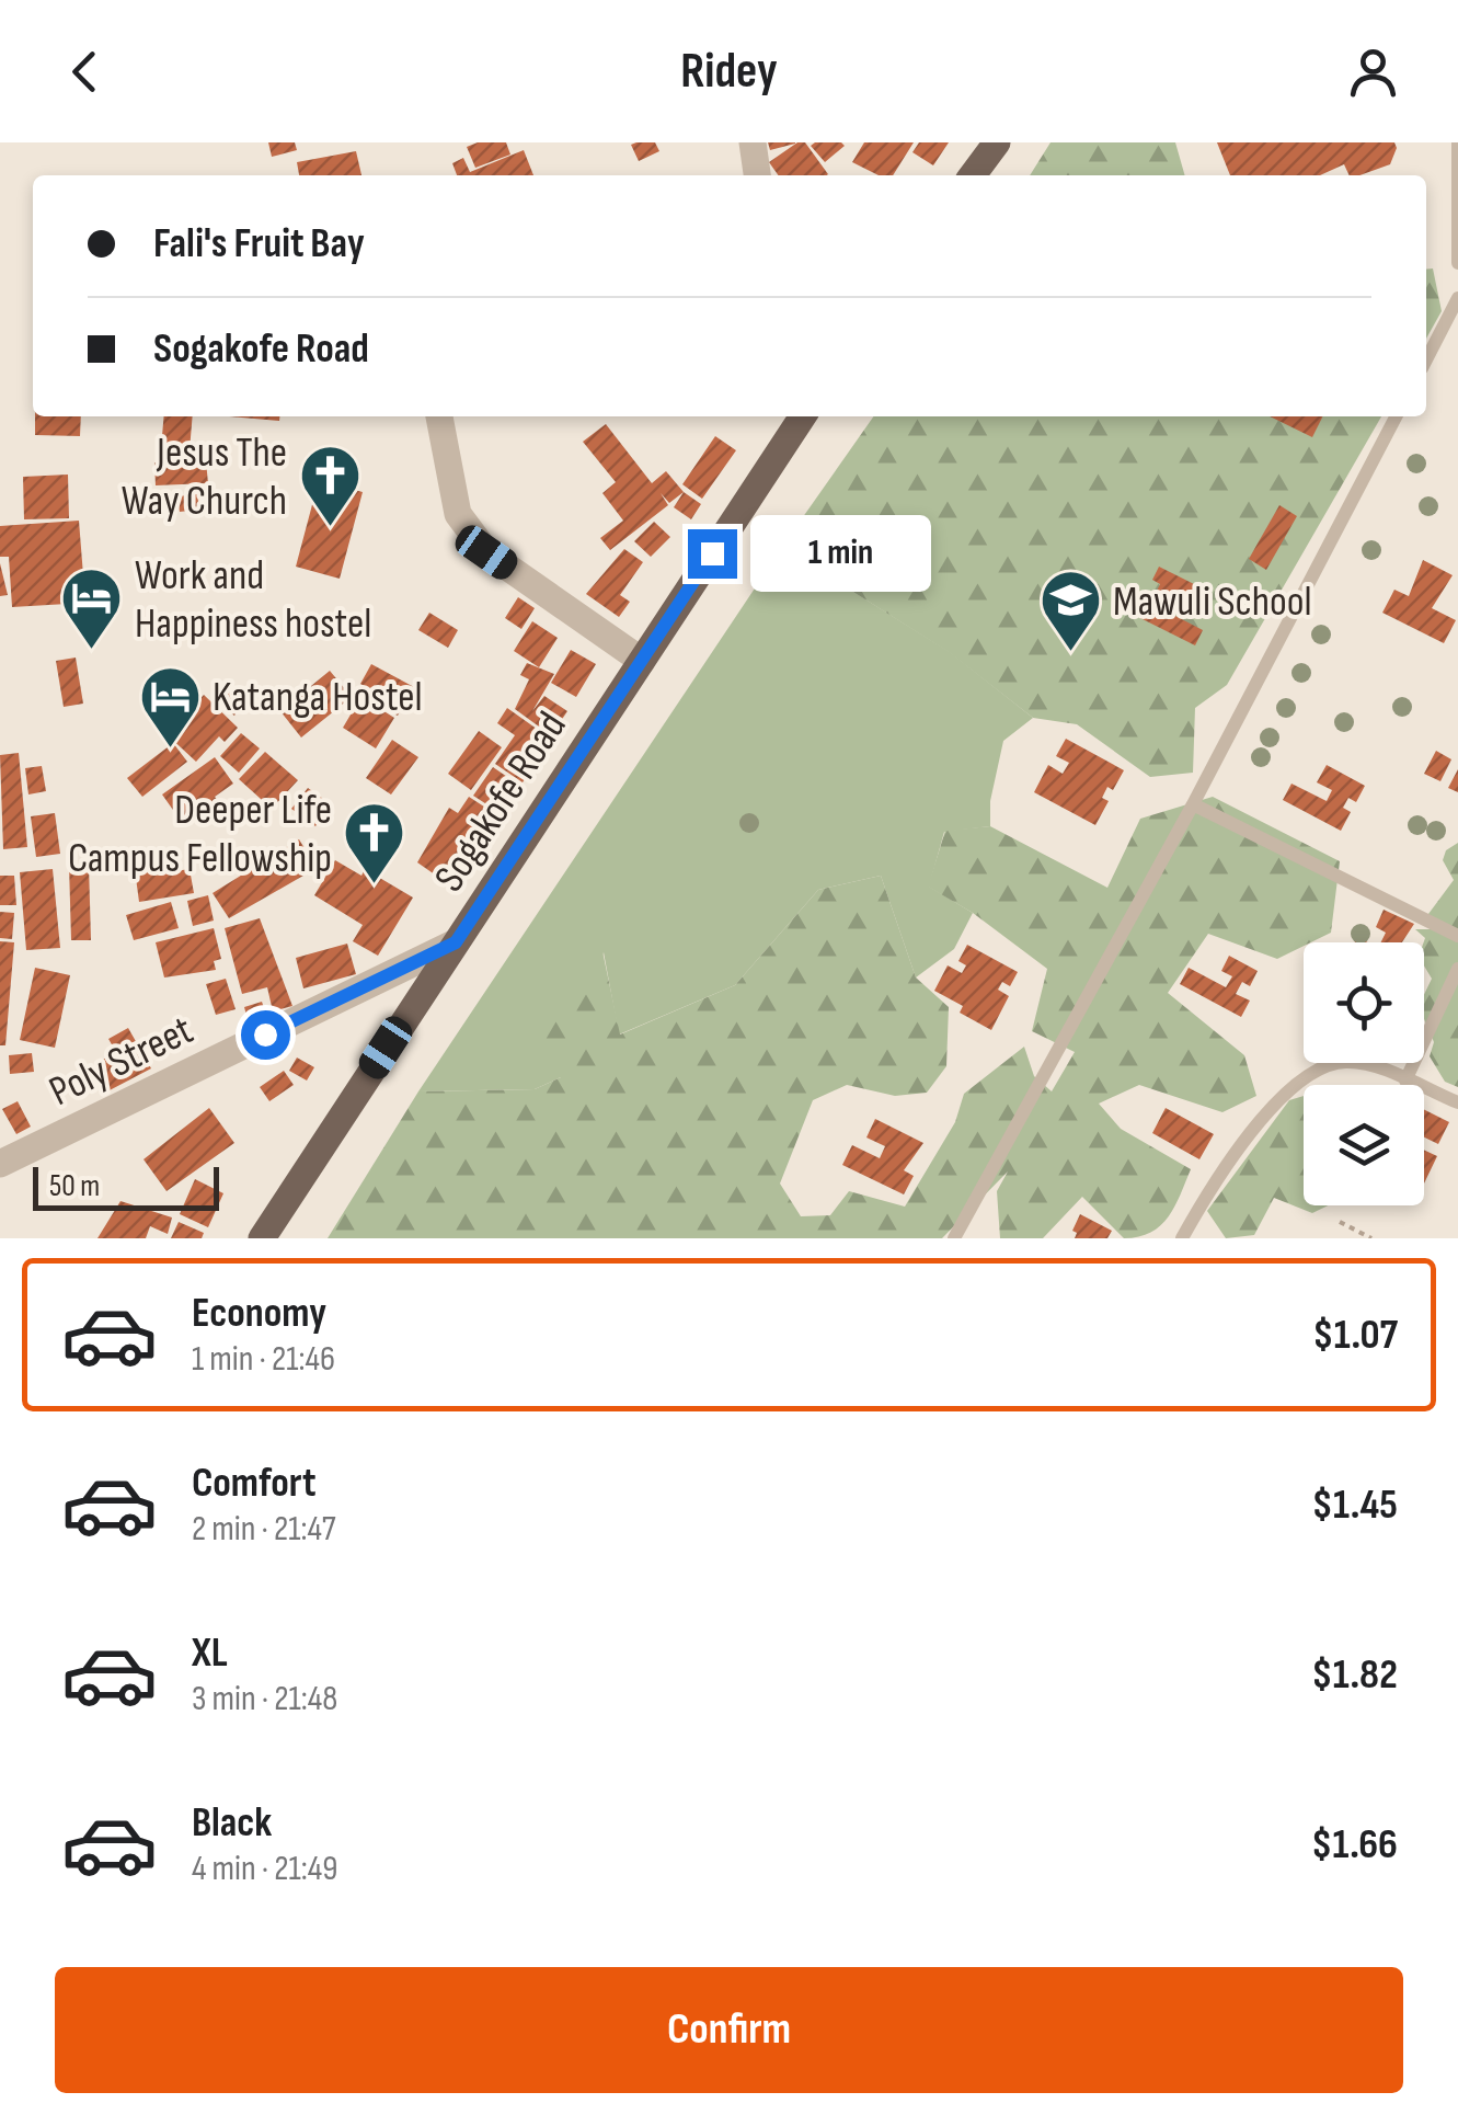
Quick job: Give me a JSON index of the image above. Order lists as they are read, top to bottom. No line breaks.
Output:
{"streets":{"main road":["Sogakofe Road"],"street":["Poly Street"]},"crossings":[["Sogakofe Road","Poly Street"]],"places":{"church":["Jesus The Way Church","Deeper Life Campus Fellowship"],"hotel":["Work and Happiness hostel","Katanga Hostel"],"school or university":["Mawuli School"]},"scale_bar":"50 m","page":{"header":"Ridey","banner":["Fali's Fruit Bay","Sogakofe Road"],"bubble":"1 min","scale":"50 m","list":[{"name":"Economy","note":"1 min · 21:46","value":"$1.07"},{"name":"Comfort","note":"2 min · 21:47","value":"$1.45"},{"name":"XL","note":"3 min · 21:48","value":"$1.82"},{"name":"Black","note":"4 min · 21:49","value":"$1.66"}],"buttons":"Confirm"}}
